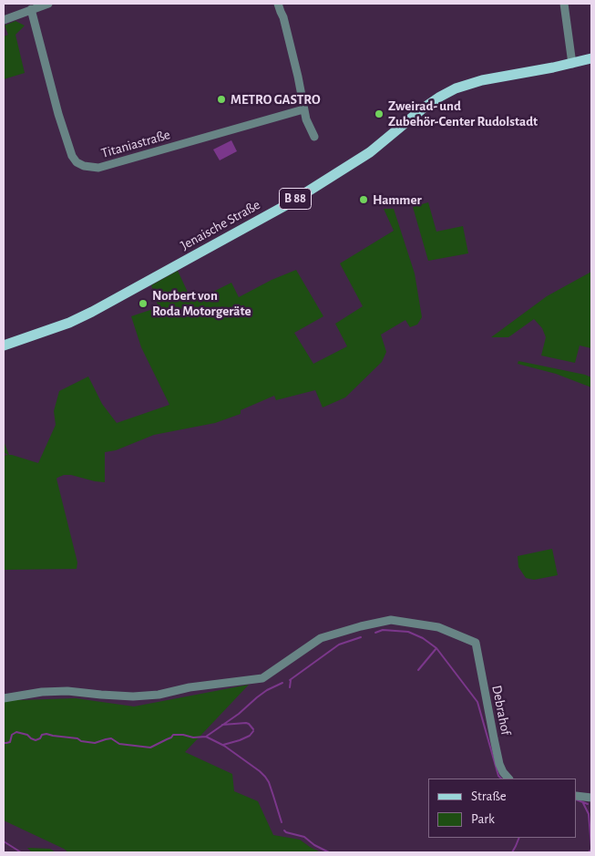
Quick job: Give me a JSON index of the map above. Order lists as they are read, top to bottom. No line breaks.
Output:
{"streets":{"main road":["B 88","Jenaische Straße"],"street":["Titaniastraße","Debrahof"]},"places":["METRO GASTRO","Zweirad- und Zubehör-Center Rudolstadt","Hammer","Norbert von Roda Motorgeräte"],"legend":["Straße","Park"]}
